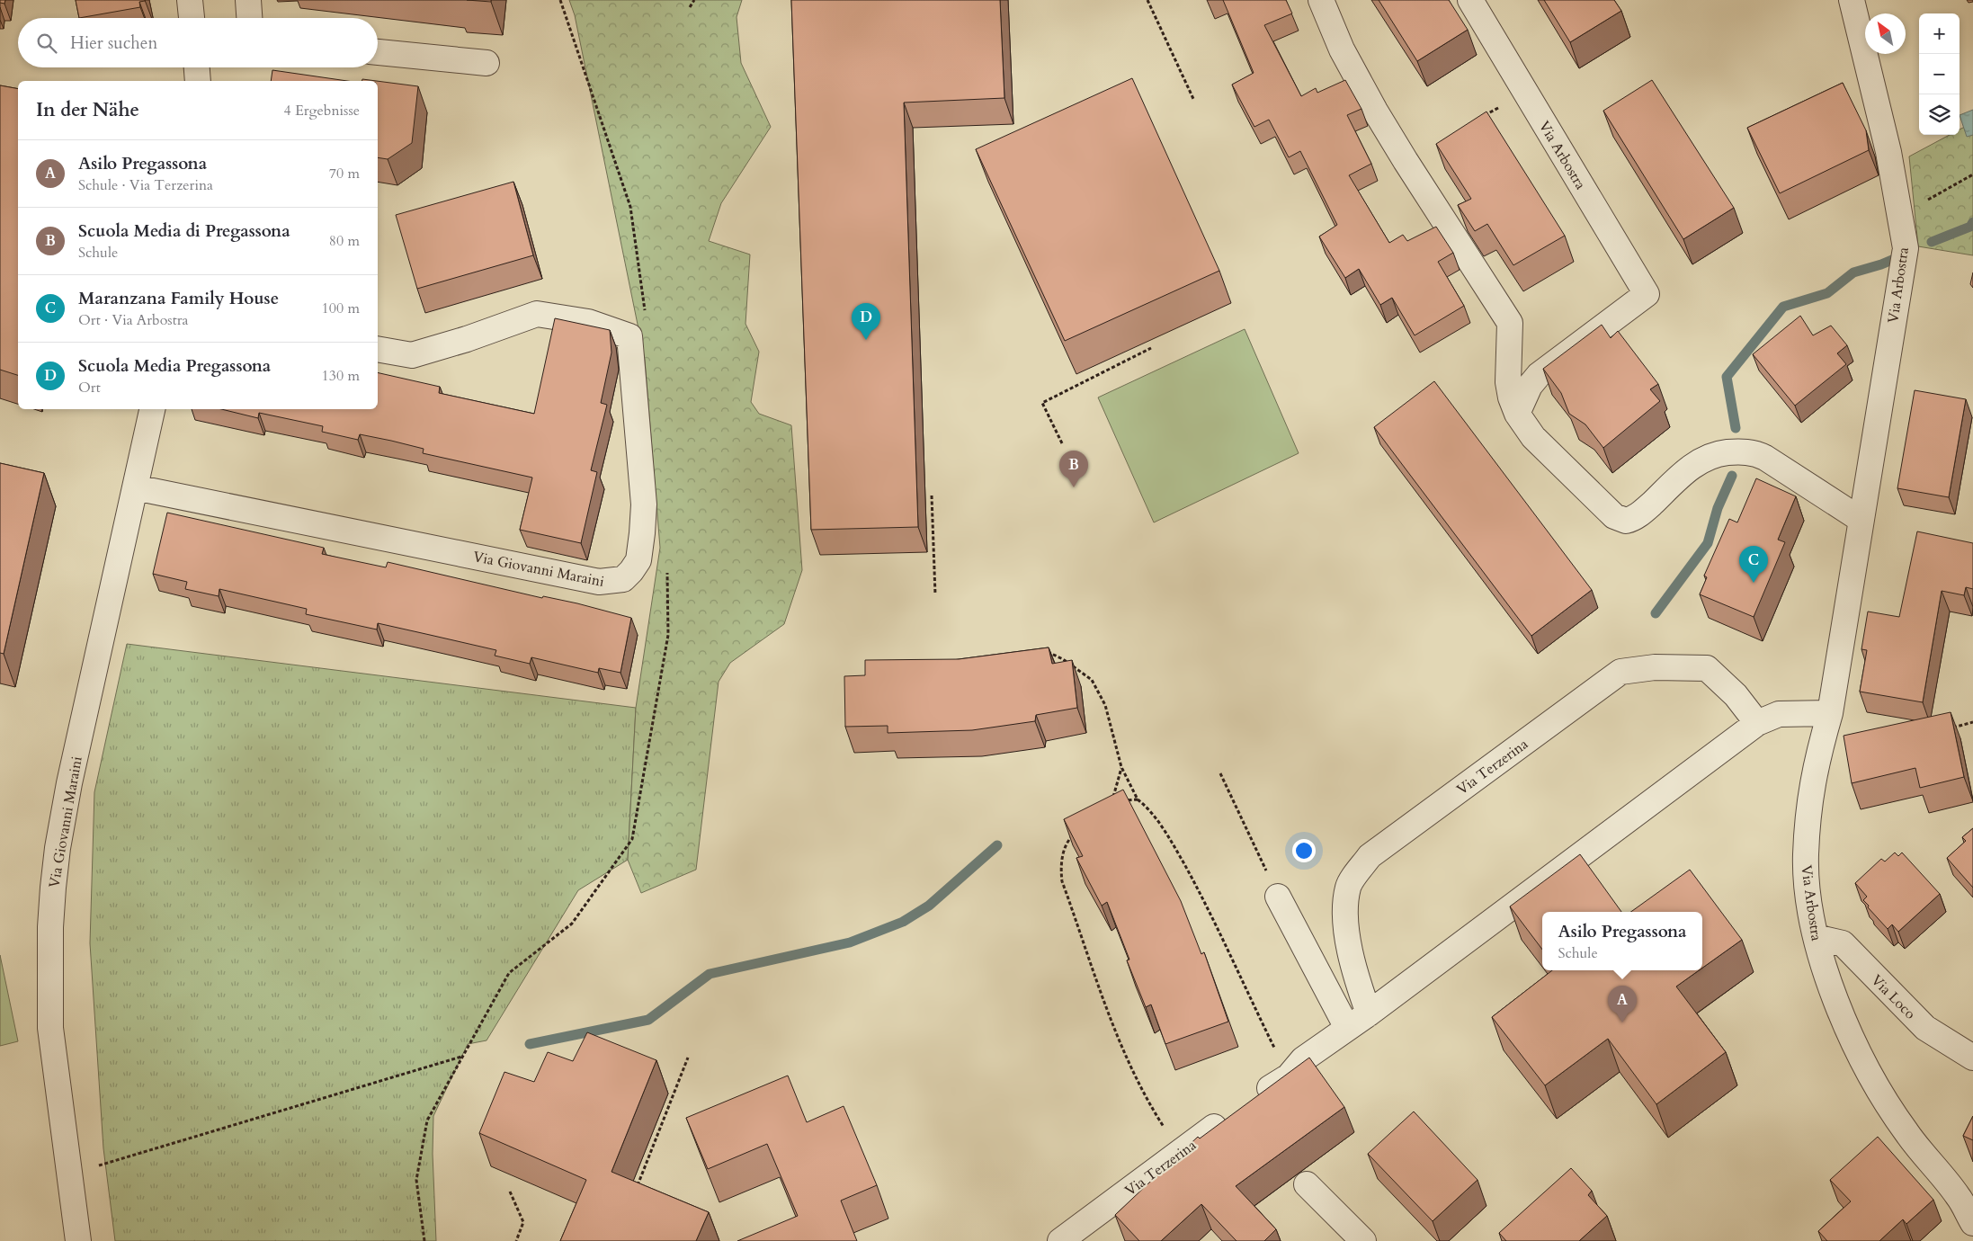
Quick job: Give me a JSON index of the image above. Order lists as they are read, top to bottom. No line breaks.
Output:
{"streets":{"street":["Via Arbostra","Via Giovanni Maraini","Via Terzerina","Via Loco"]},"crossings":[["Via Arbostra","Via Terzerina"],["Via Arbostra","Via Loco"]],"north":"top left","page":{"map_buttons":["+","−"],"search":"Hier suchen","heading":["In der Nähe","4 Ergebnisse"],"list":[{"mark":"A","name":"Asilo Pregassona","note":"Schule · Via Terzerina","value":"70 m"},{"mark":"B","name":"Scuola Media di Pregassona","note":"Schule","value":"80 m"},{"mark":"C","name":"Maranzana Family House","note":"Ort · Via Arbostra","value":"100 m"},{"mark":"D","name":"Scuola Media Pregassona","note":"Ort","value":"130 m"}],"pins":["D","B","C","A"],"popup":["Asilo Pregassona","Schule"]}}
